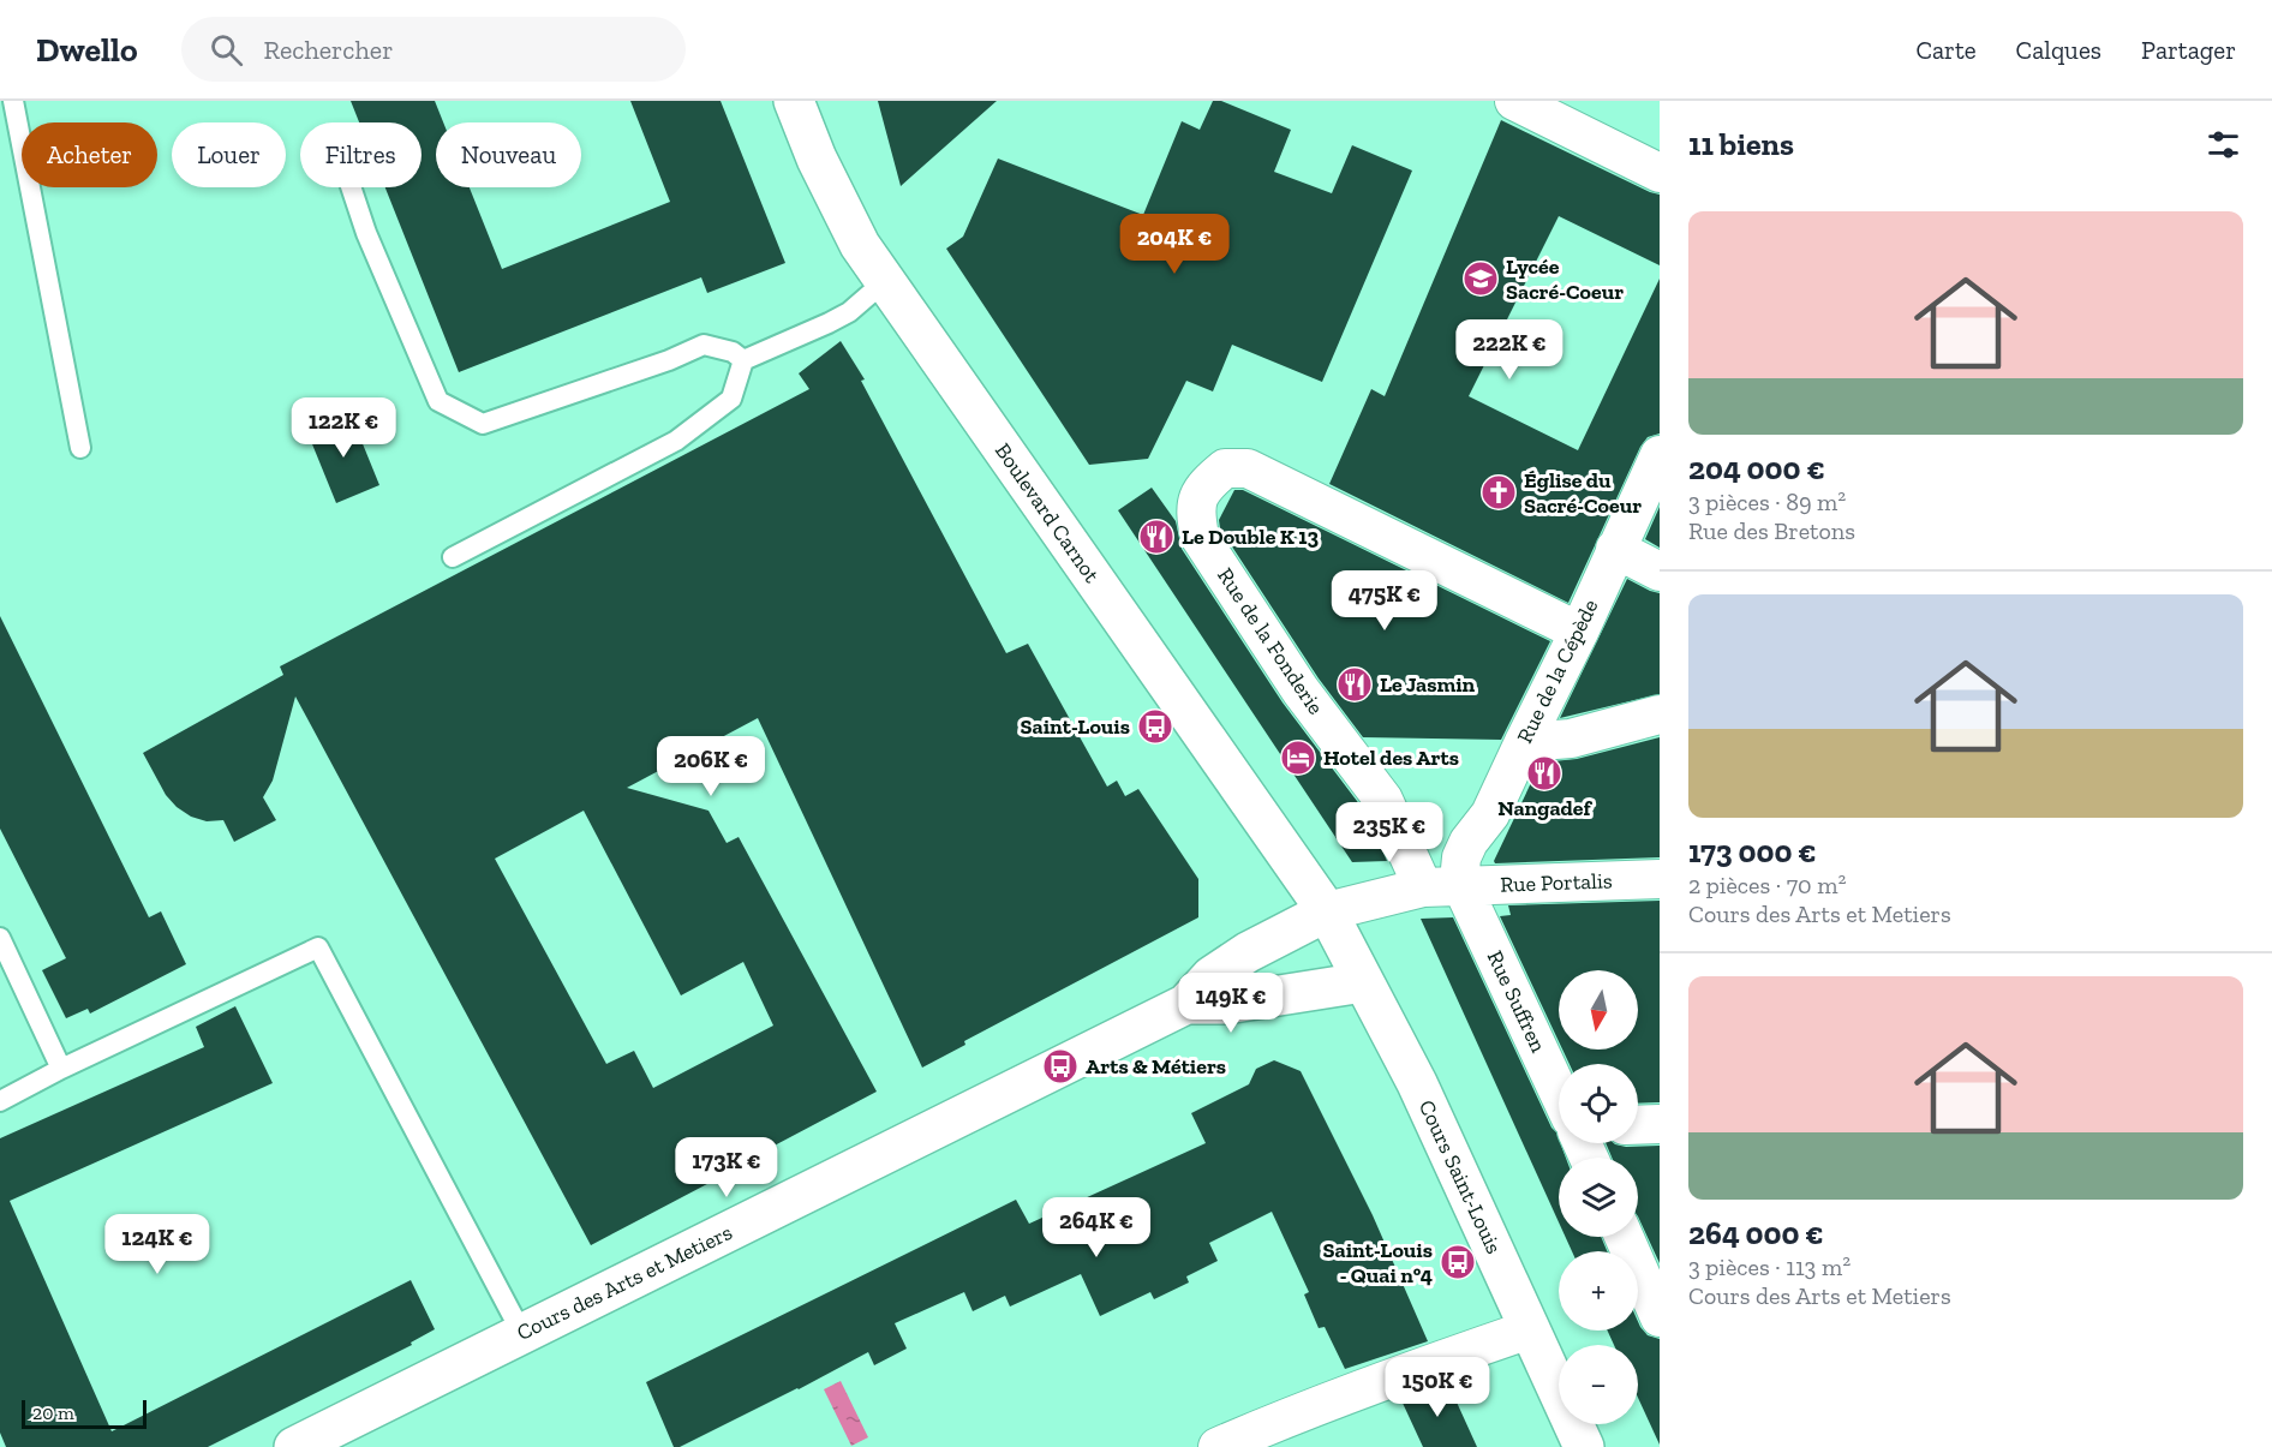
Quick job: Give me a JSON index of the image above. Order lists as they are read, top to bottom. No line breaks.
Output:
{"streets":{"main road":["Boulevard Carnot","Cours Saint-Louis","Cours des Arts et Metiers"],"street":["Rue de la Fonderie","Rue de la Cépède","Rue Portalis","Rue Suffren"]},"crossings":[["Boulevard Carnot","Rue Portalis"],["Boulevard Carnot","Cours Saint-Louis"],["Boulevard Carnot","Cours des Arts et Metiers"],["Rue de la Fonderie","Rue de la Cépède"],["Rue de la Fonderie","Rue Portalis"],["Rue de la Cépède","Rue Portalis"],["Rue de la Cépède","Rue Suffren"],["Rue Portalis","Rue Suffren"],["Rue Portalis","Cours Saint-Louis"],["Rue Portalis","Cours des Arts et Metiers"],["Cours Saint-Louis","Cours des Arts et Metiers"]],"places":{"school or university":["Lycée Sacré-Coeur"],"church":["Église du Sacré-Coeur"],"restaurant":["Le Double K 13","Le Jasmin","Nangadef"],"bus stop":["Saint-Louis","Arts & Métiers","Saint-Louis - Quai n°4"],"hotel":["Hotel des Arts"]},"scale_bar":"20 m","north":"bottom","page":{"header":"Dwello","search":"Rechercher","nav":["Carte","Calques","Partager"],"heading":"11 biens","chip":["Acheter","Louer","Filtres","Nouveau"],"list":[{"name":"204 000 €","note":"3 pièces · 89 m² · Rue des Bretons"},{"name":"173 000 €","note":"2 pièces · 70 m² · Cours des Arts et Metiers"},{"name":"264 000 €","note":"3 pièces · 113 m² · Cours des Arts et Metiers"}],"price":["204K €","222K €","122K €","475K €","206K €","235K €","149K €","173K €","264K €","124K €","150K €"],"map_buttons":["+","−"],"scale":"20 m"}}
